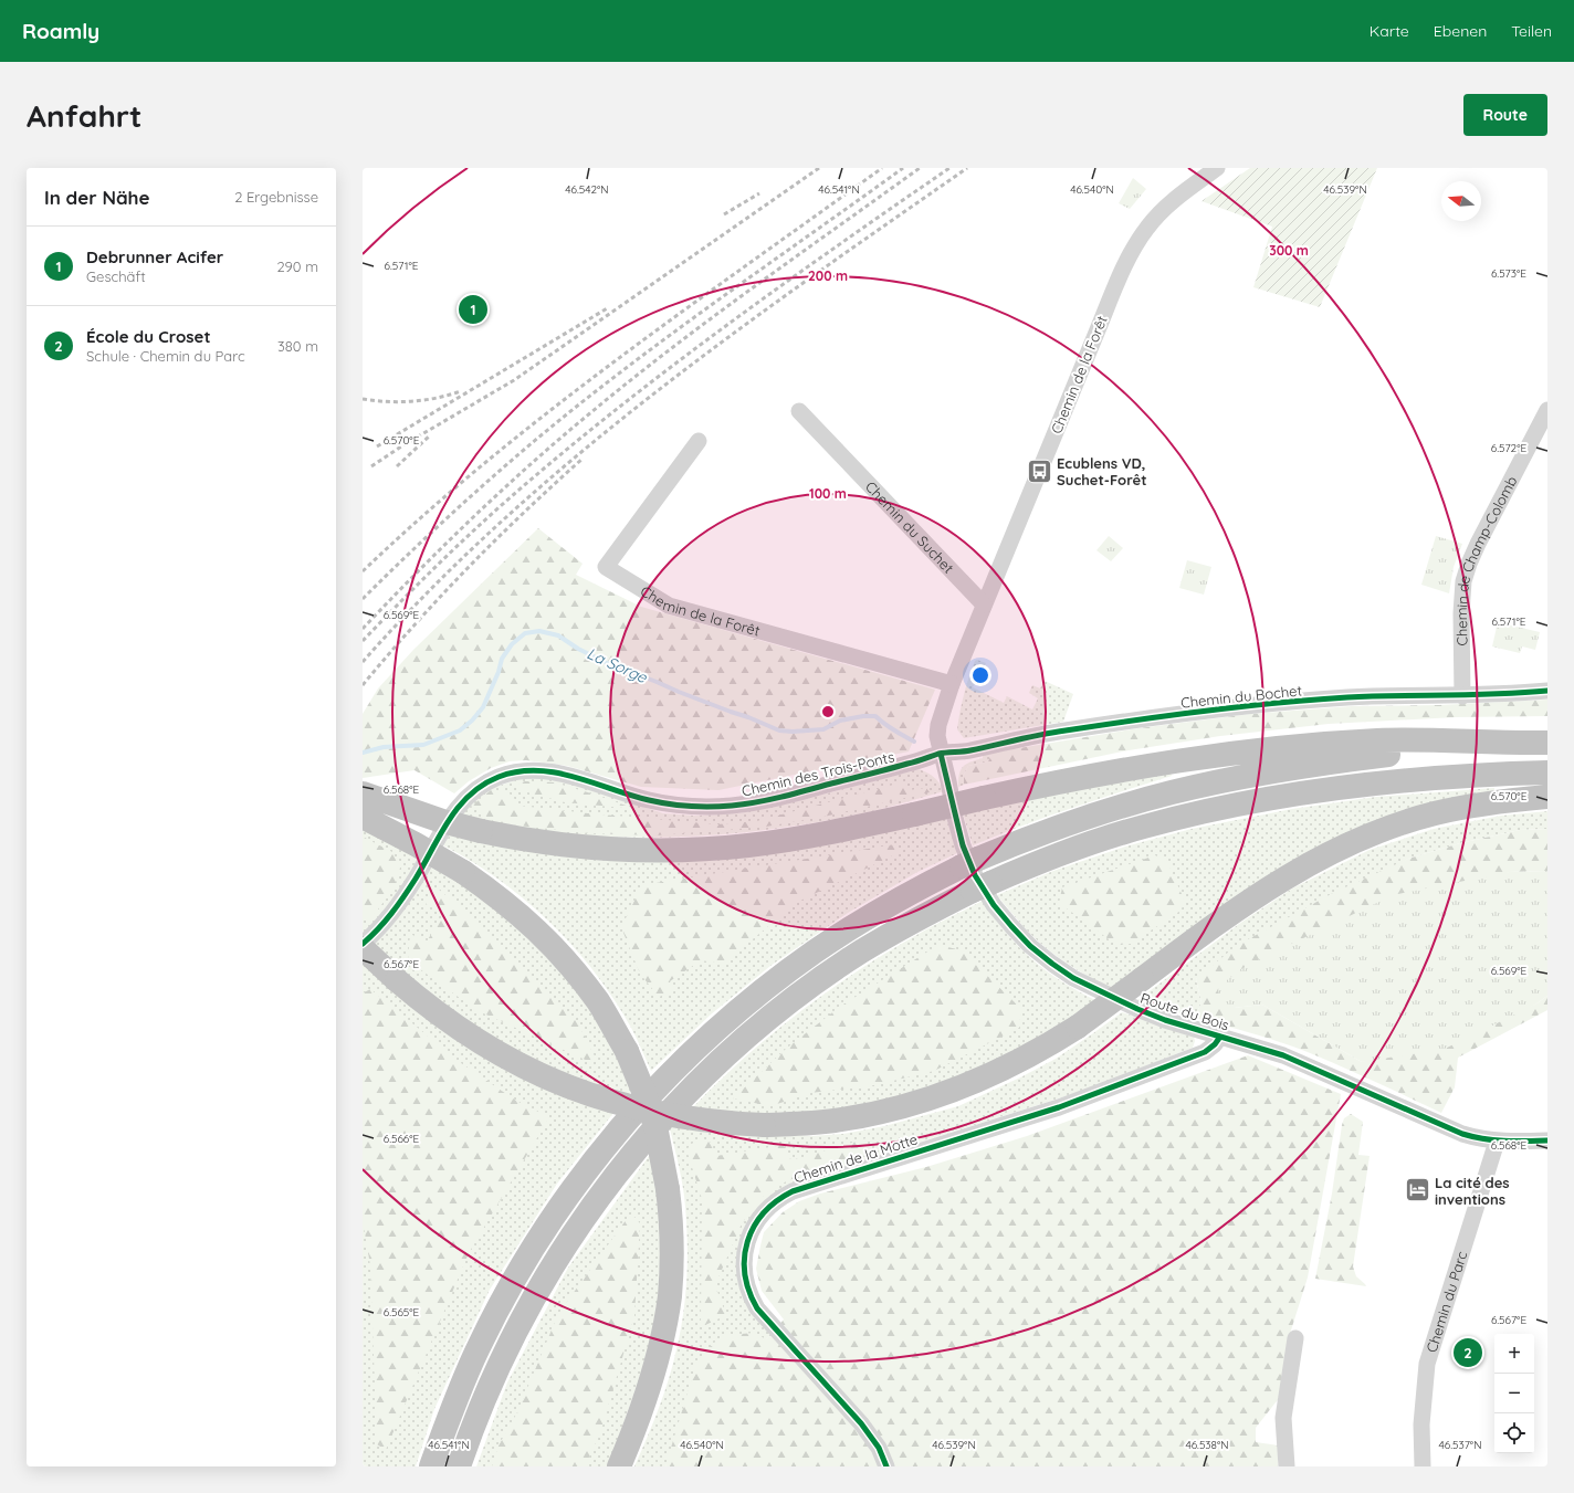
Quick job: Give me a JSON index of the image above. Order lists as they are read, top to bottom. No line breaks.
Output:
{"streets":{"street":["Chemin de la Forêt","Chemin du Suchet","Chemin de Champ-Colomb","Chemin du Bochet","Chemin des Trois-Ponts","Route du Bois","Chemin de la Motte","Chemin du Parc"]},"crossings":[["Chemin de la Forêt","Chemin du Suchet"],["Chemin de la Forêt","Chemin du Bochet"],["Chemin de la Forêt","Chemin des Trois-Ponts"],["Chemin de la Forêt","Route du Bois"],["Chemin de Champ-Colomb","Chemin du Bochet"],["Chemin du Bochet","Chemin des Trois-Ponts"],["Chemin du Bochet","Route du Bois"],["Chemin des Trois-Ponts","Route du Bois"],["Route du Bois","Chemin de la Motte"],["Route du Bois","Chemin du Parc"]],"water":["La Sorge"],"places":{"bus stop":["Ecublens VD, Suchet-Forêt"],"hotel":["La cité des inventions"]},"north":"left","page":{"header":"Roamly","nav":["Karte","Ebenen","Teilen"],"buttons":"Route","title":"Anfahrt","heading":["In der Nähe","2 Ergebnisse"],"list":[{"mark":"1","name":"Debrunner Acifer","note":"Geschäft","value":"290 m"},{"mark":"2","name":"École du Croset","note":"Schule · Chemin du Parc","value":"380 m"}],"pins":["1","2"],"map_buttons":["+","−"]},"coordinates":["46.542°N","46.541°N","46.540°N","46.539°N","6.571°E","6.573°E","6.570°E","6.572°E","6.569°E","6.568°E","6.567°E","6.566°E","6.565°E","46.538°N","46.537°N"],"rings":["300 m","200 m","100 m"]}
